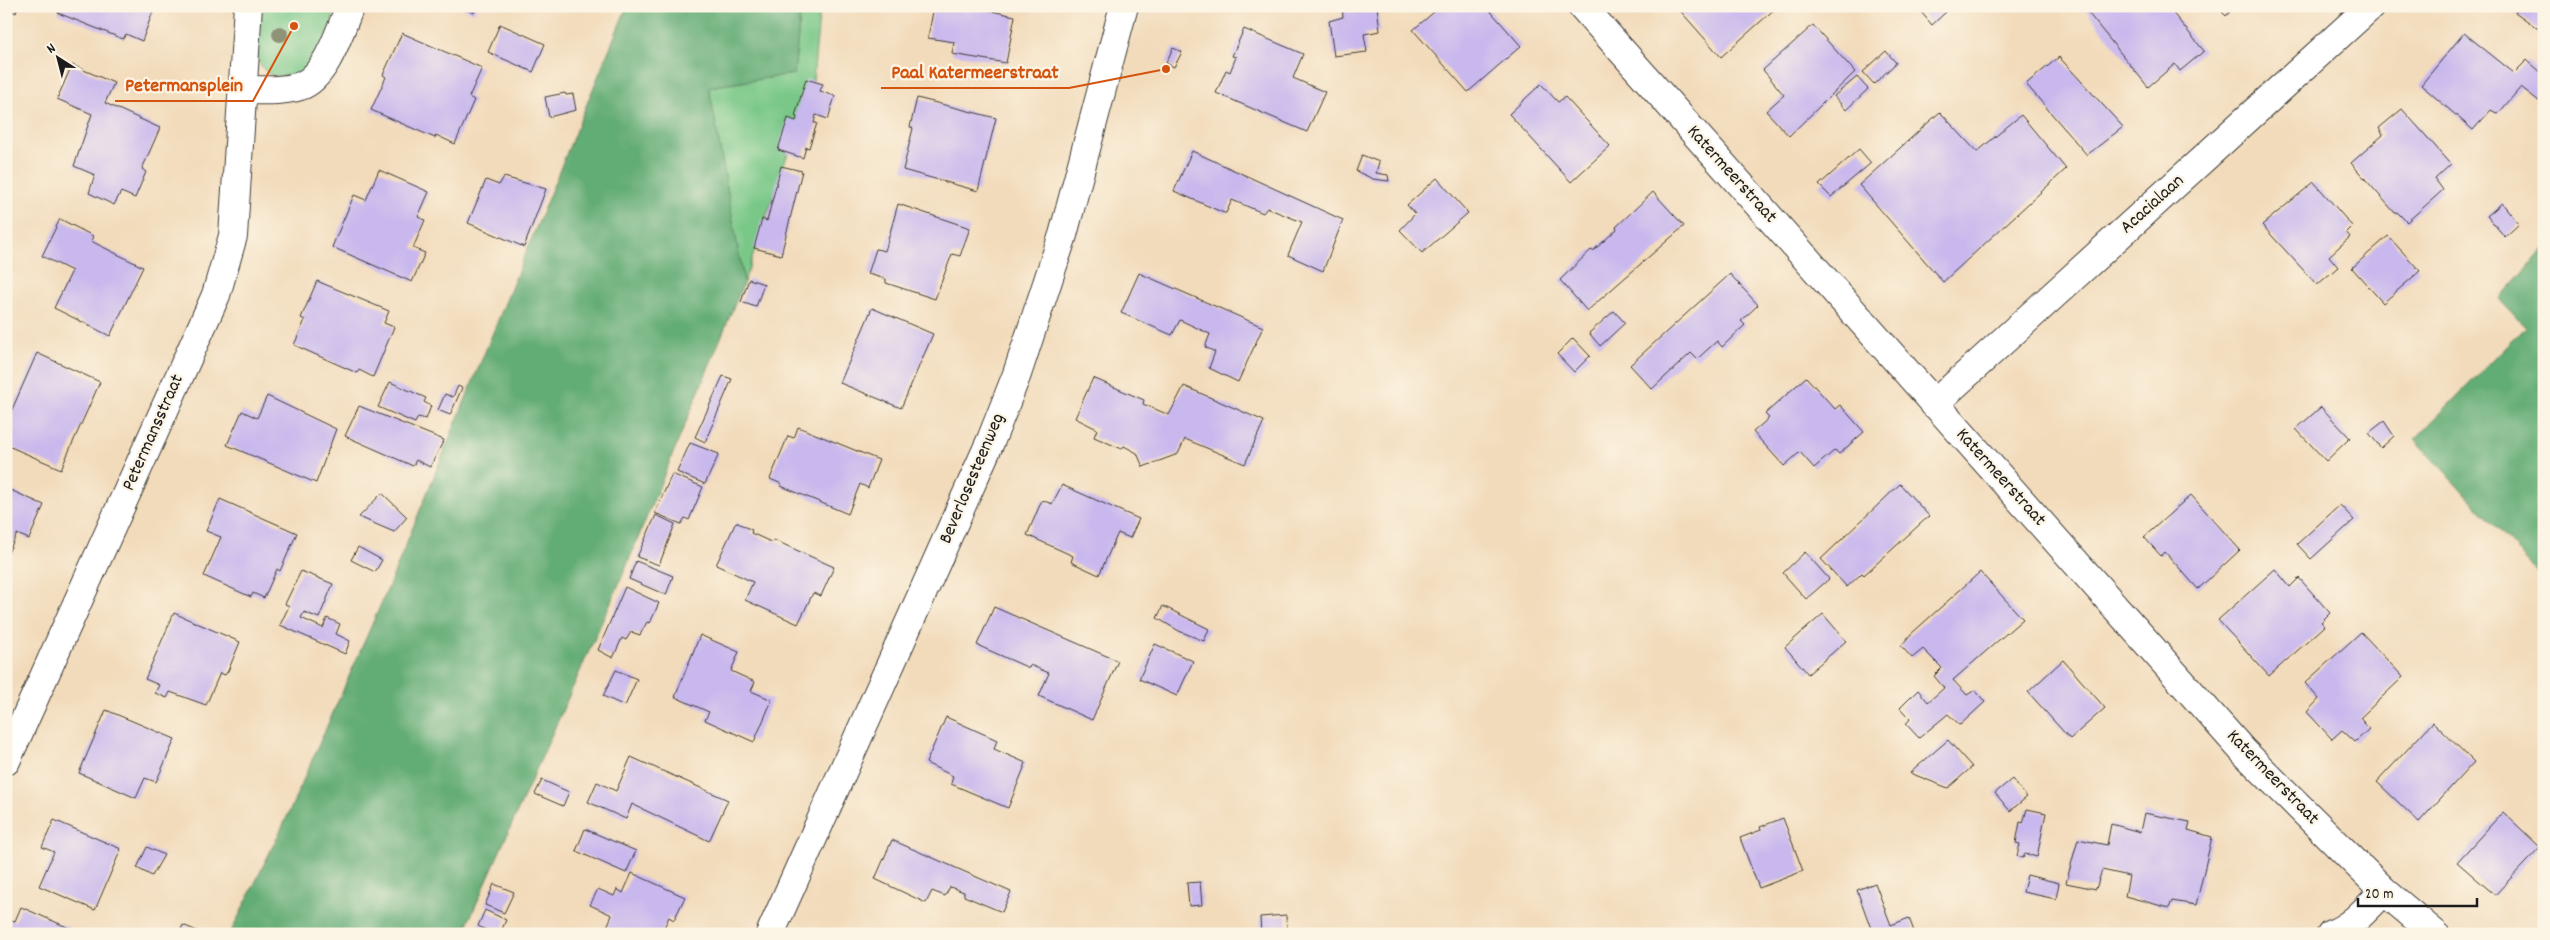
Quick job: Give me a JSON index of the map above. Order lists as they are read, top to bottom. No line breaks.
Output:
{"streets":{"street":["Katermeerstraat","Acacialaan","Petermansstraat","Beverlosesteenweg"]},"crossings":[["Katermeerstraat","Acacialaan"]],"places":["Petermansplein","Paal Katermeerstraat"],"scale_bar":"20 m","north":"top left"}
